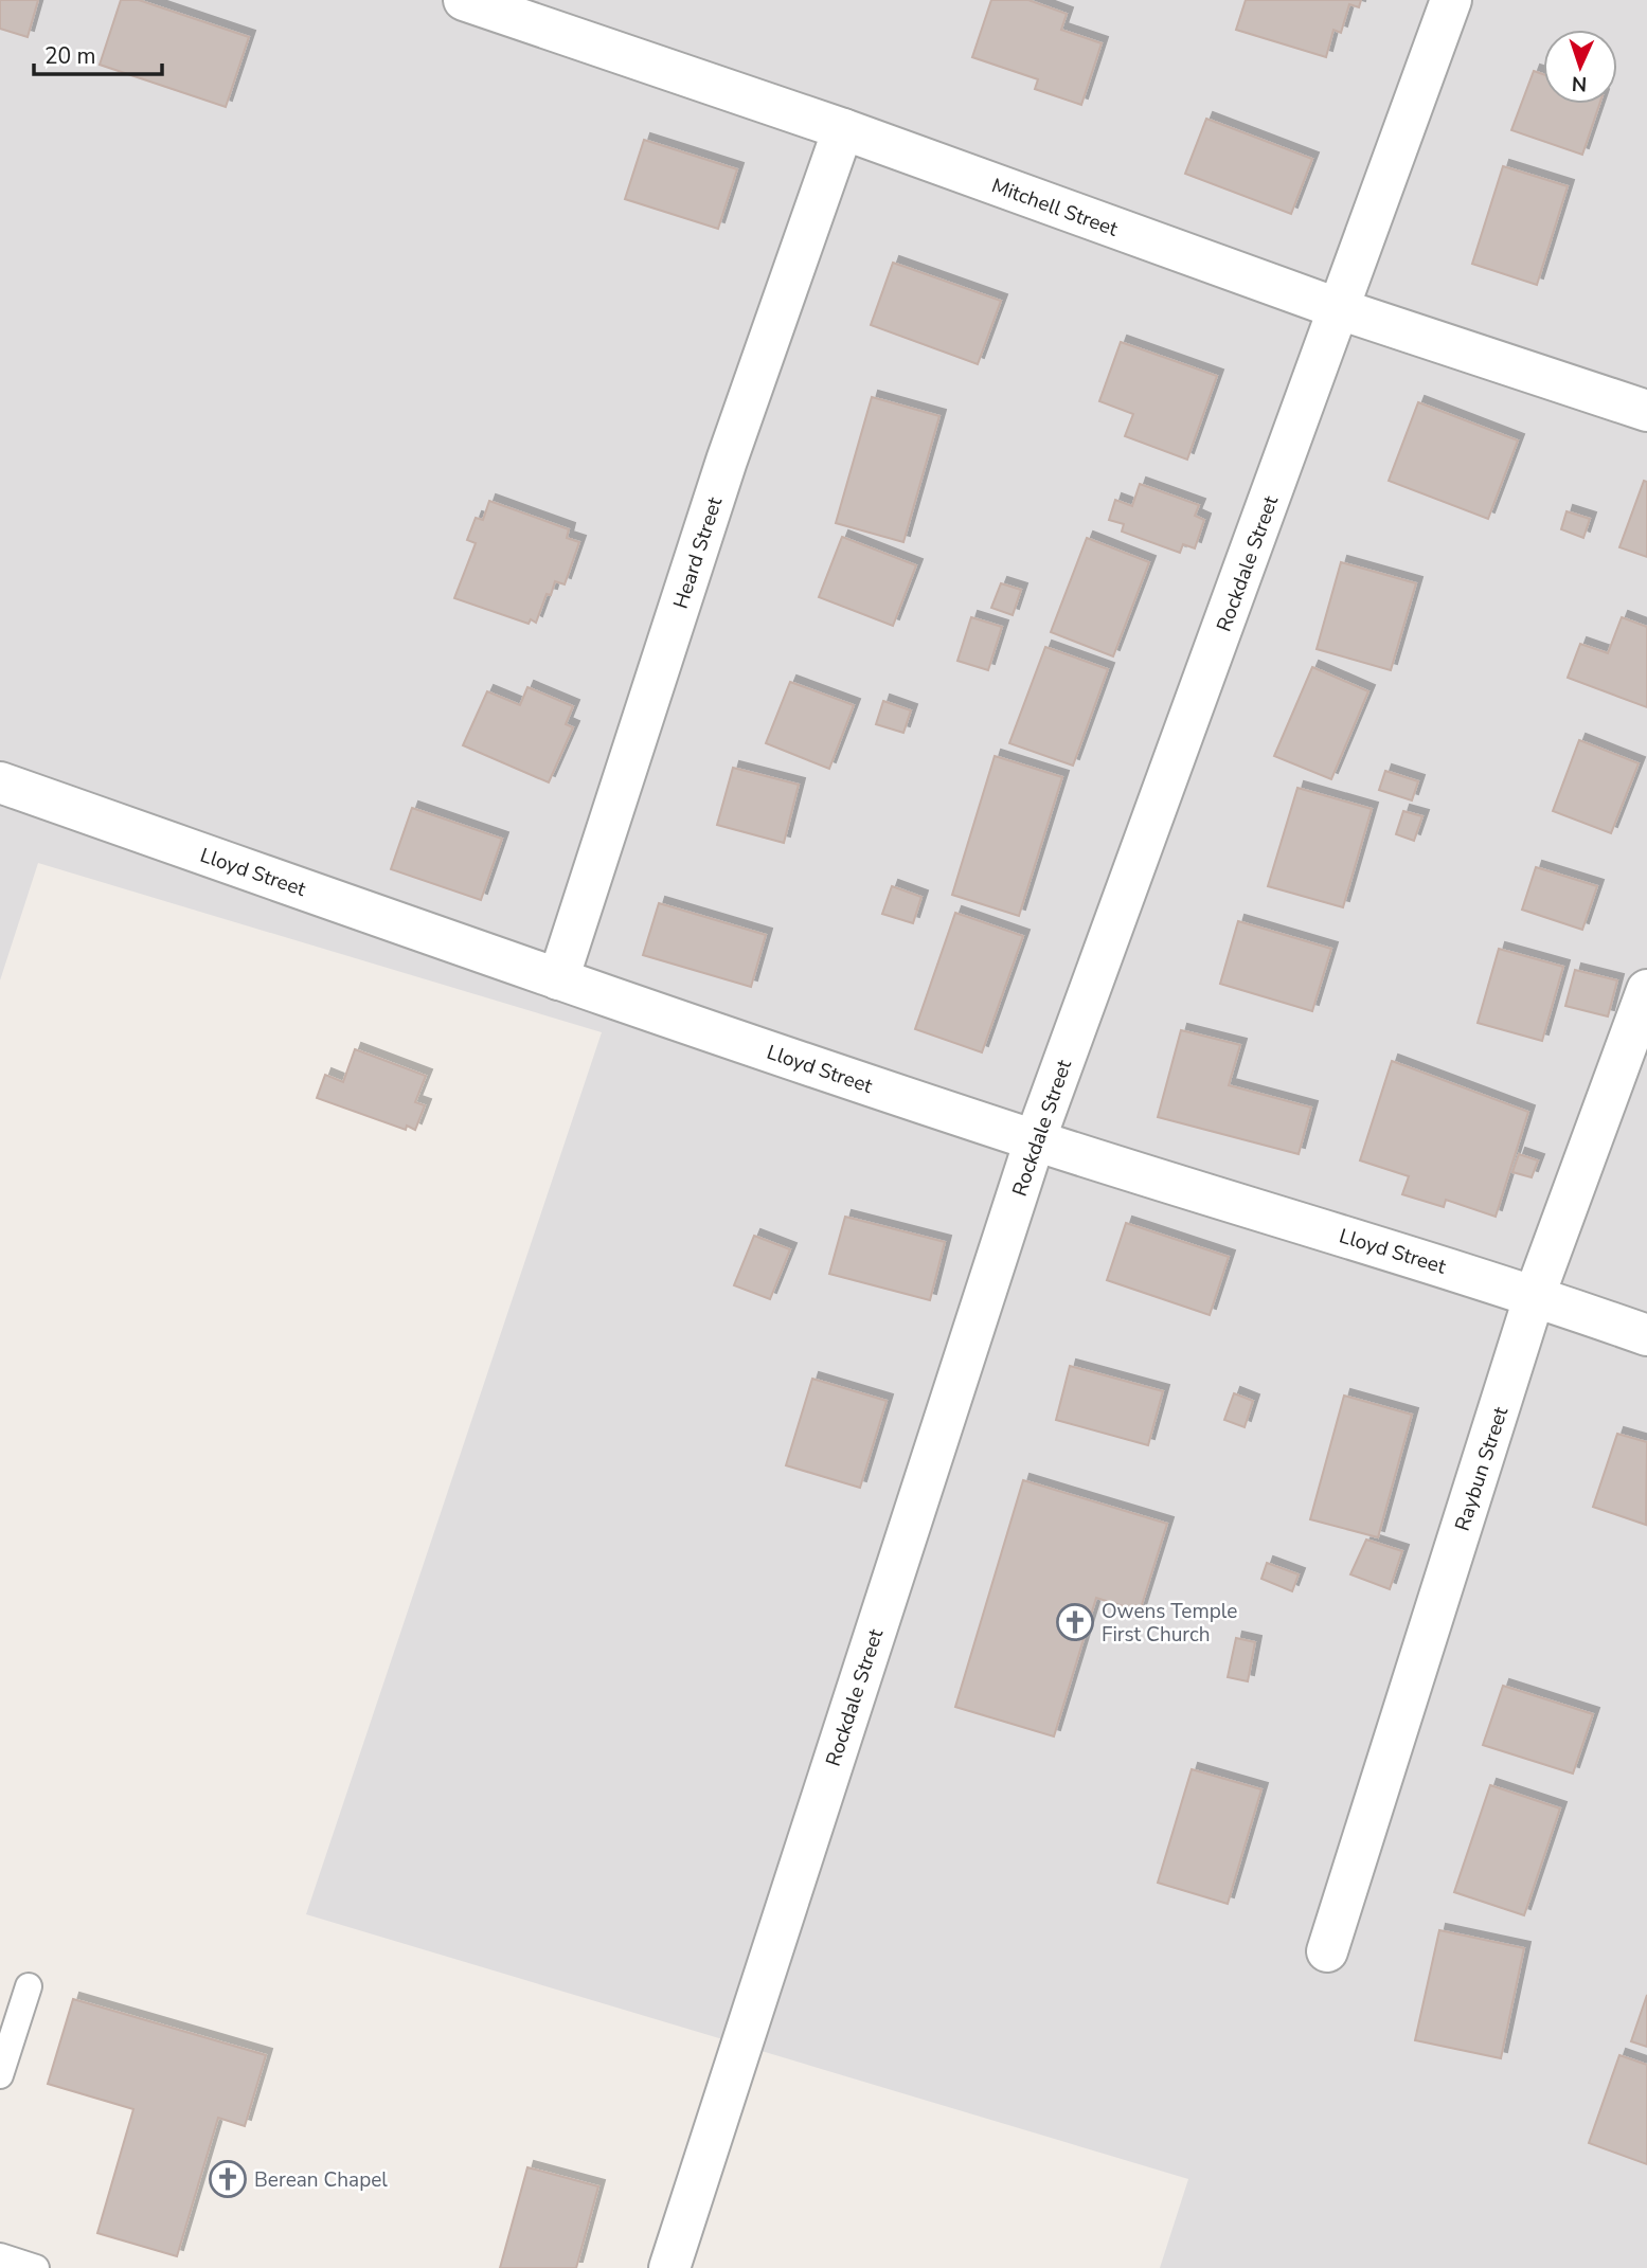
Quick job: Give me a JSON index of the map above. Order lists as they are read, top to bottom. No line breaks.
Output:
{"streets":{"street":["Mitchell Street","Heard Street","Rockdale Street","Lloyd Street","Raybun Street"]},"crossings":[["Mitchell Street","Heard Street"],["Mitchell Street","Rockdale Street"],["Heard Street","Lloyd Street"],["Rockdale Street","Lloyd Street"],["Lloyd Street","Raybun Street"]],"places":{"church":["Owens Temple First Church","Berean Chapel"]},"scale_bar":"20 m","north":"bottom"}
